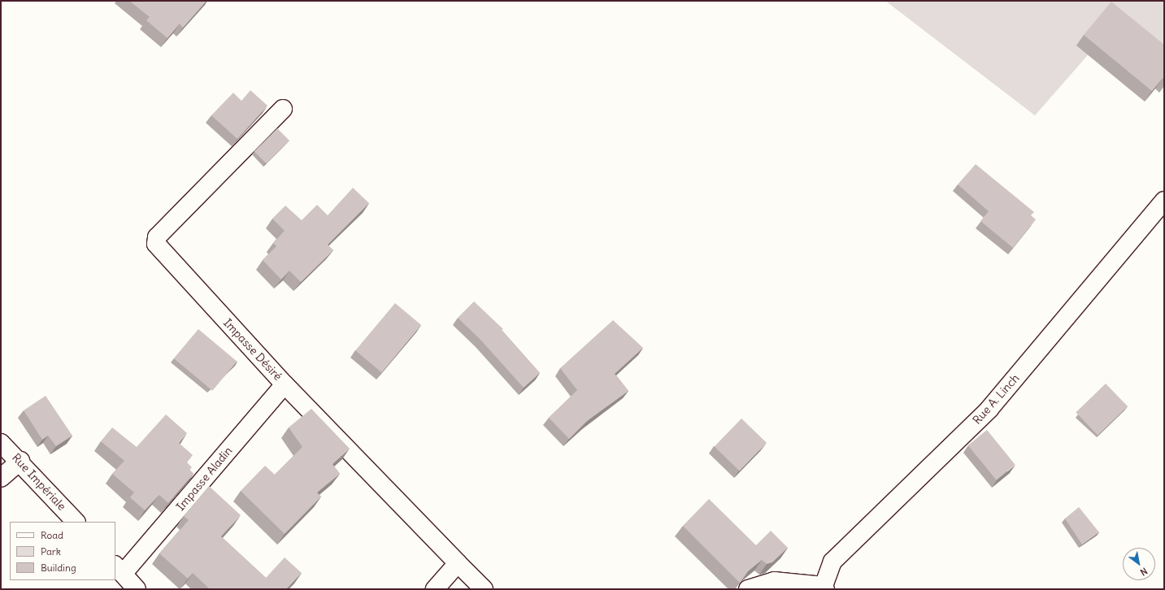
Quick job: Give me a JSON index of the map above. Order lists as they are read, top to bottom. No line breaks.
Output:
{"streets":{"street":["Impasse Désiré","Rue A. Linch","Impasse Aladin","Rue Impériale"]},"crossings":[["Impasse Désiré","Impasse Aladin"]],"legend":["Road","Park","Building"],"north":"bottom right"}
